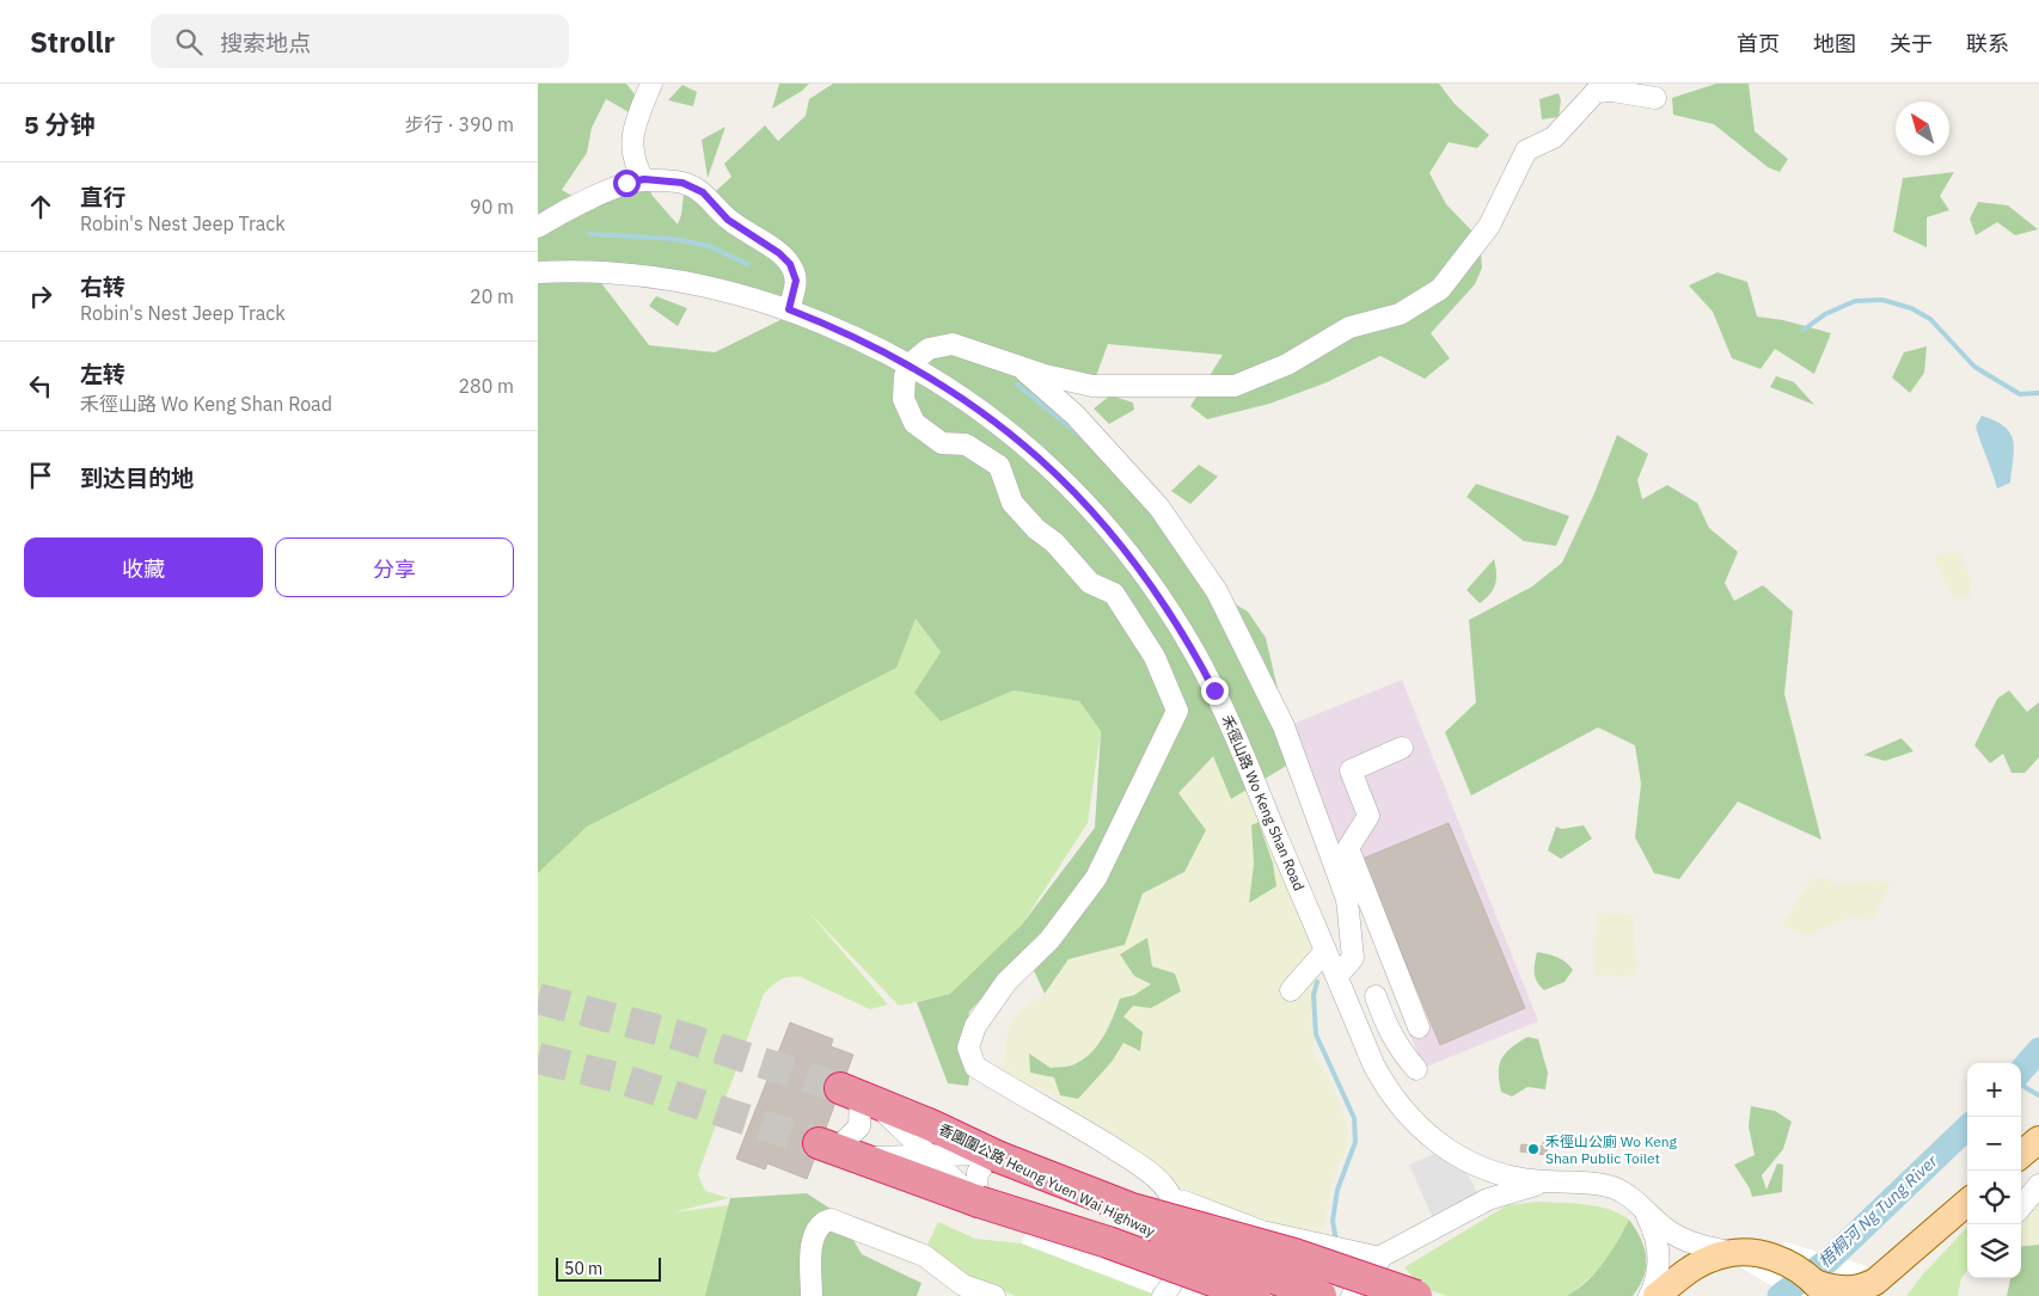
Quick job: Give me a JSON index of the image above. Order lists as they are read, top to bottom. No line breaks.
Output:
{"streets":{"highway":["香園圍公路 Heung Yuen Wai Highway"],"street":["禾徑山路 Wo Keng Shan Road"]},"water":["梧桐河 Ng Tung River"],"places":["禾徑山公廁 Wo Keng Shan Public Toilet"],"scale_bar":"50 m","north":"top left","page":{"header":"Strollr","search":"搜索地点","nav":["首页","地图","关于","联系"],"heading":["5 分钟","步行 · 390 m"],"list":[["直行","Robin's Nest Jeep Track","90 m"],["右转","Robin's Nest Jeep Track","20 m"],["左转","禾徑山路 Wo Keng Shan Road","280 m"],"到达目的地"],"buttons":["收藏","分享"],"map_buttons":["+","−"],"scale":"50 m"}}
